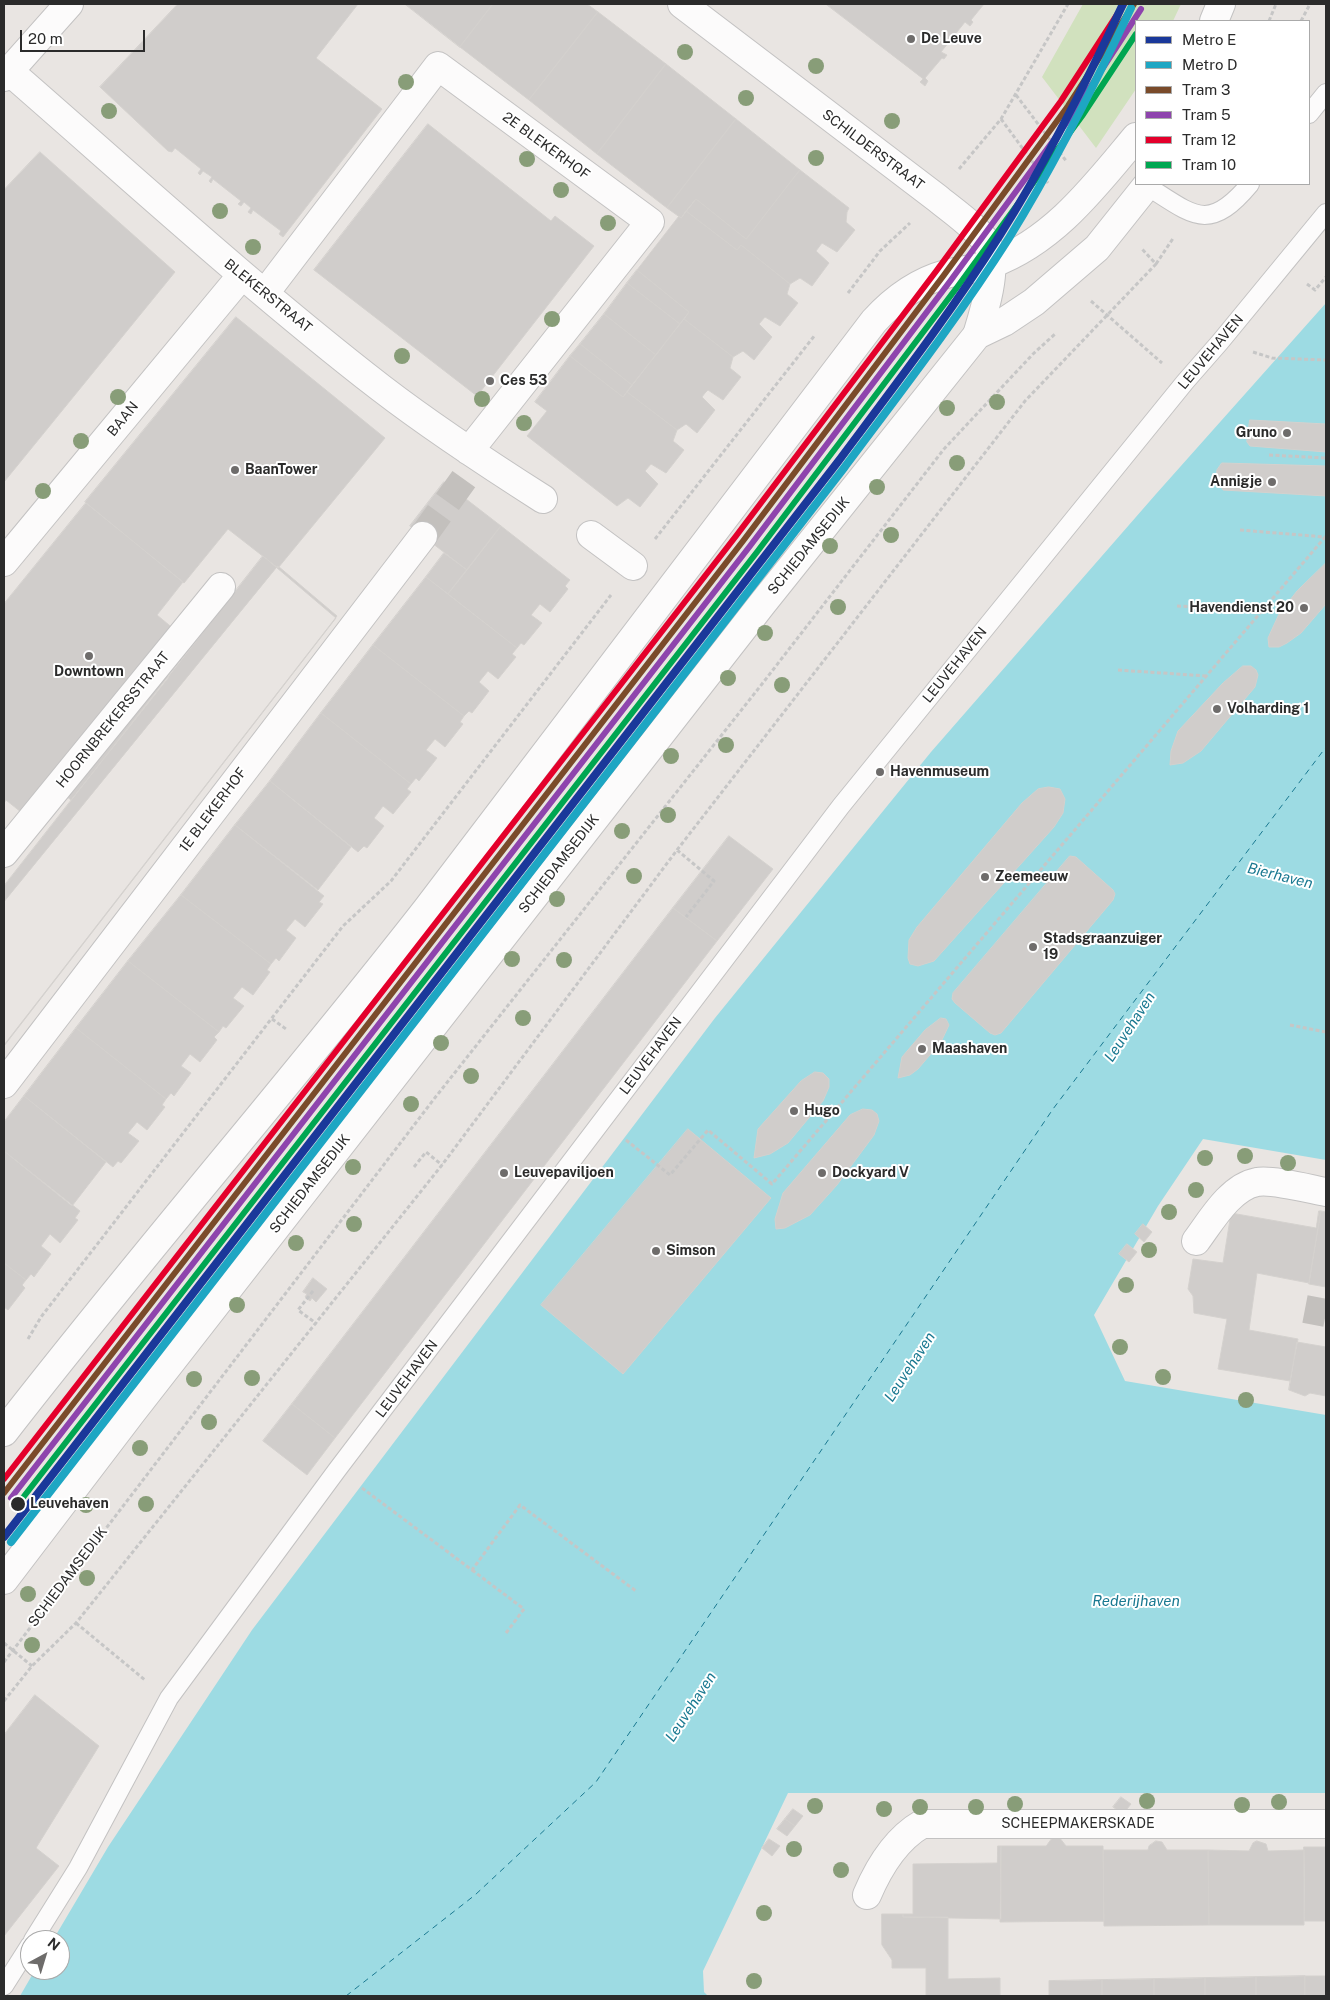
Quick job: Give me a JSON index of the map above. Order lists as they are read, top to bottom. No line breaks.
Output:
{"streets":{"street":["2E BLEKERHOF","SCHILDERSTRAAT","BLEKERSTRAAT","BAAN","SCHIEDAMSEDIJK","HOORNBREKERSSTRAAT","1E BLEKERHOF","SCHEEPMAKERSKADE"],"lane":["LEUVEHAVEN"]},"crossings":[["2E BLEKERHOF","BLEKERSTRAAT"],["SCHILDERSTRAAT","SCHIEDAMSEDIJK"],["BLEKERSTRAAT","BAAN"]],"water":["Bierhaven","Leuvehaven","Rederijhaven"],"places":["De Leuve","Ces 53","Gruno","BaanTower","Annigje","Havendienst 20","Downtown","Volharding 1","Havenmuseum","Zeemeeuw","Stadsgraanzuiger 19","Maashaven","Hugo","Leuvepaviljoen","Dockyard V","Simson","Leuvehaven"],"lines":["metro line E","tram line 3","tram line 12","metro line D","tram line 5","tram line 10"],"legend":["Metro E","Metro D","Tram 3","Tram 5","Tram 12","Tram 10"],"scale_bar":"20 m","north":"top right"}
